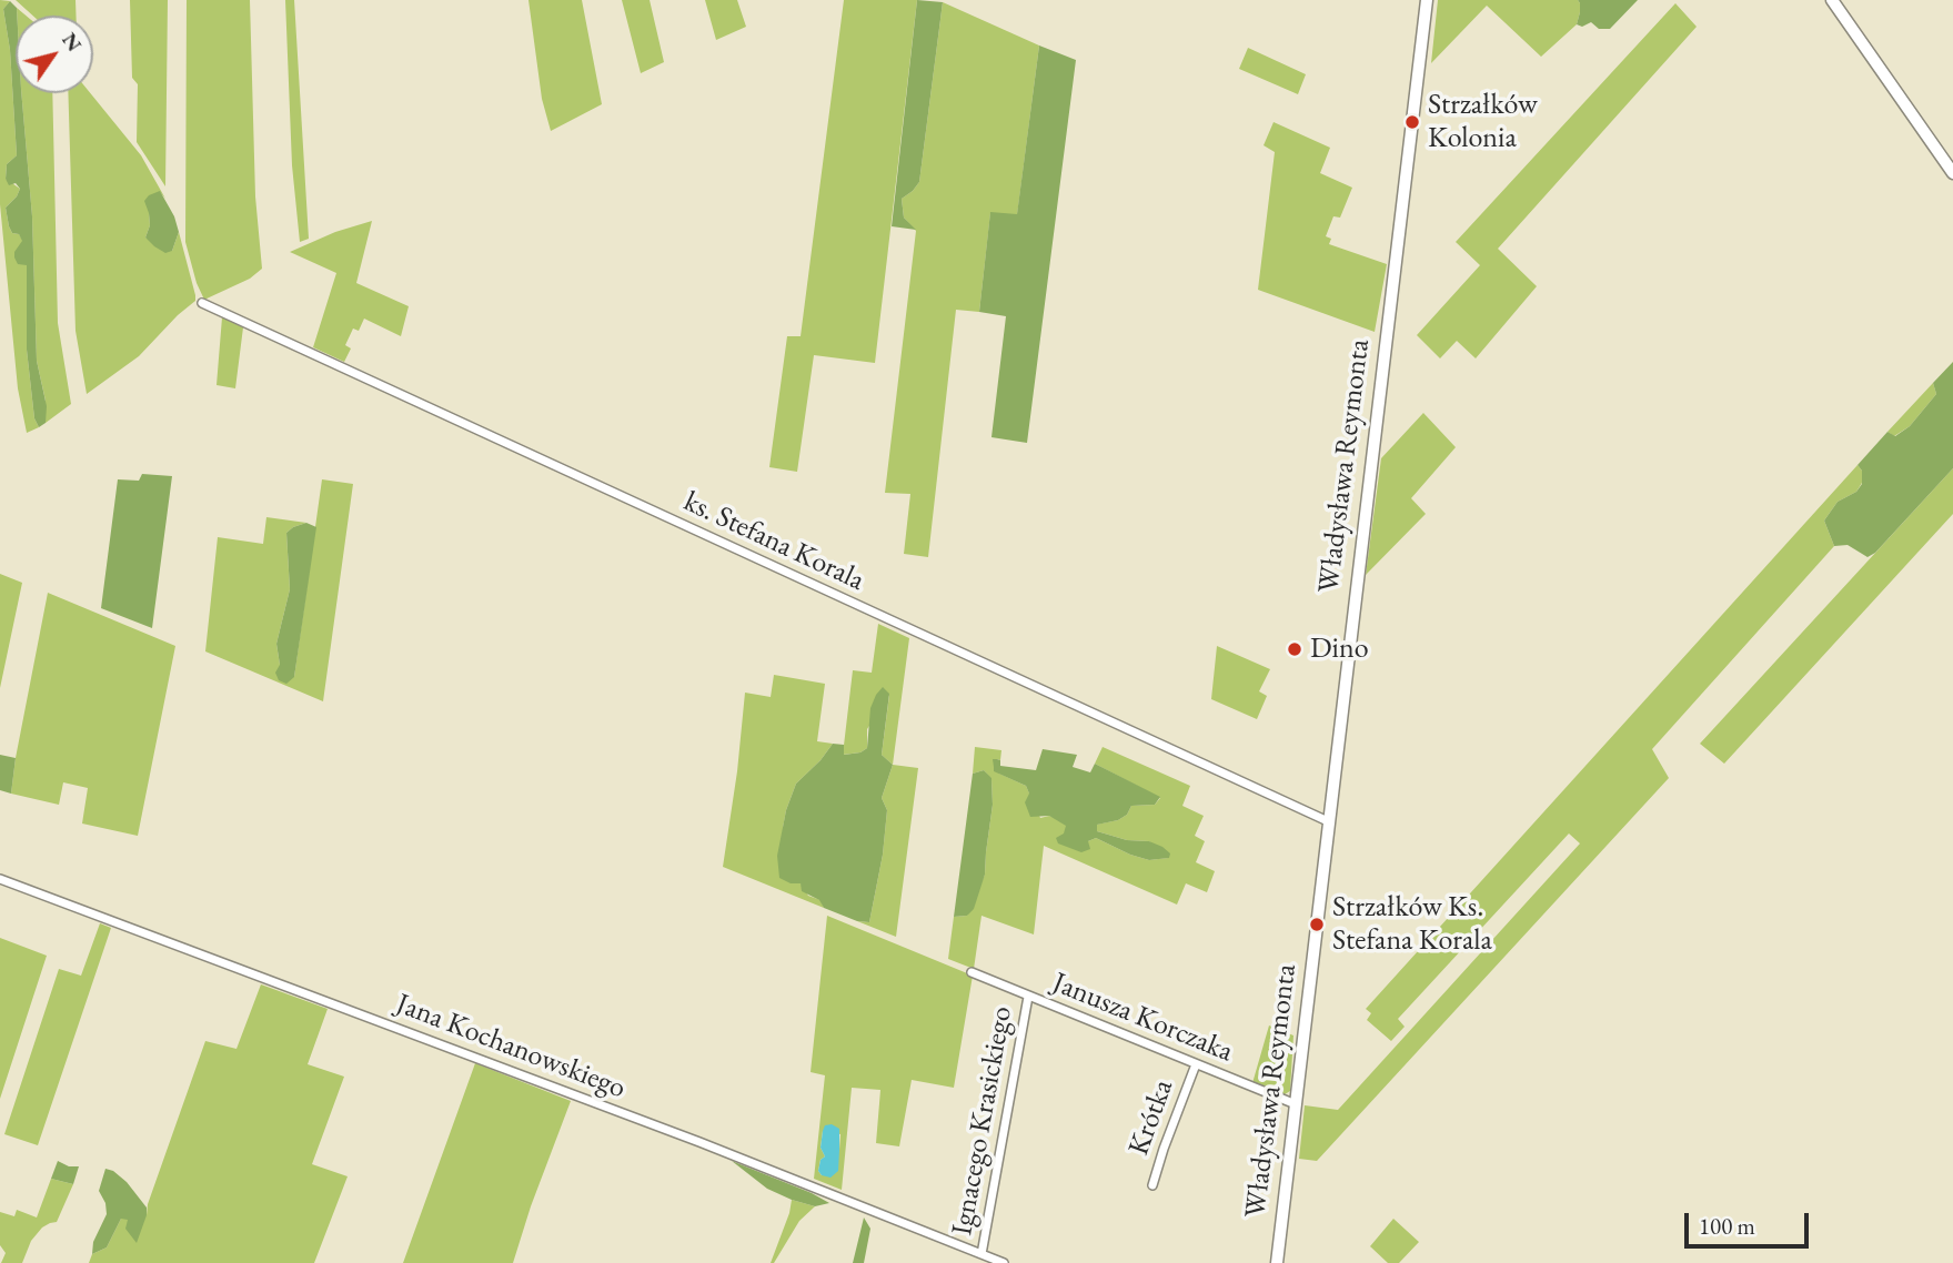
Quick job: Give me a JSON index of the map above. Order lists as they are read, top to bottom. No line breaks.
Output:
{"streets":{"street":["Władysława Reymonta","ks. Stefana Korala","Janusza Korczaka","Jana Kochanowskiego","Krótka","Ignacego Krasickiego"]},"crossings":[["Władysława Reymonta","ks. Stefana Korala"],["Władysława Reymonta","Janusza Korczaka"],["Janusza Korczaka","Krótka"],["Janusza Korczaka","Ignacego Krasickiego"],["Jana Kochanowskiego","Ignacego Krasickiego"]],"places":["Strzałków Kolonia","Dino","Strzałków Ks. Stefana Korala"],"scale_bar":"100 m","north":"top right"}
